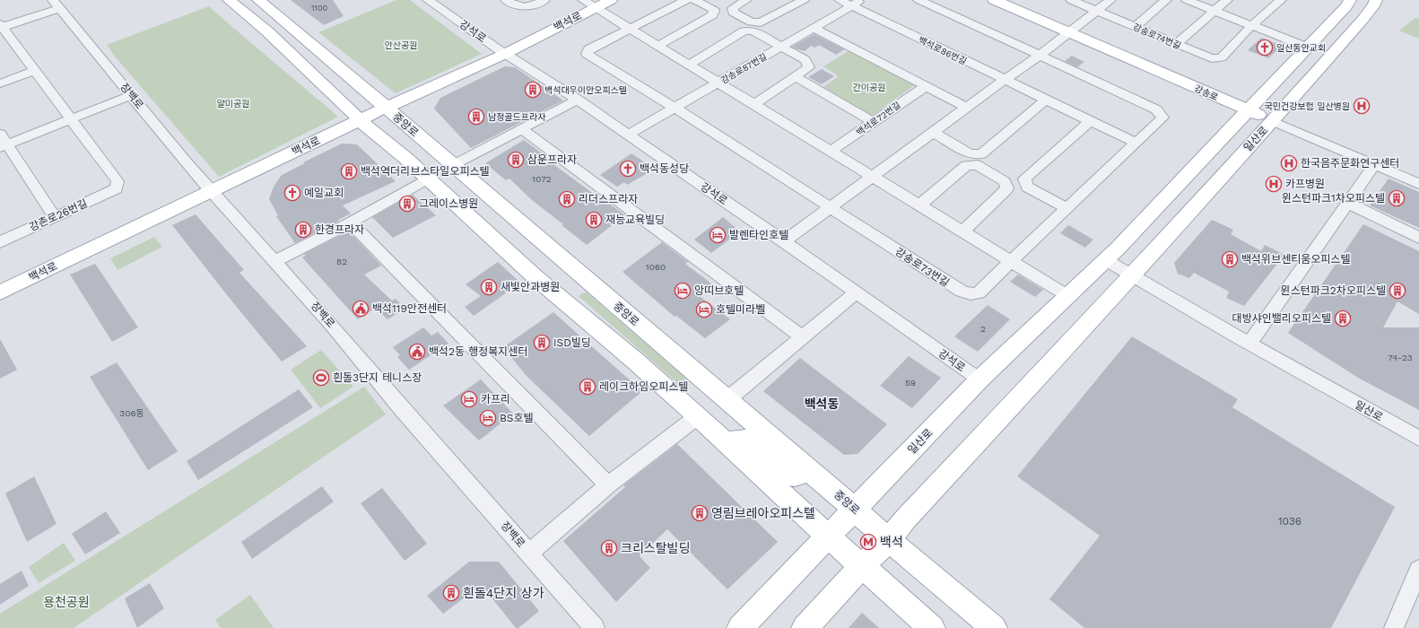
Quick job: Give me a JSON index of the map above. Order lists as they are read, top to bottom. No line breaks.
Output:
{"streets":{"main road":["백석로","강송로","중앙로","일산로"],"street":["강석로","강송로74번길","백석로86번길","강송로87번길","장백로","백석로72번길","강촌로26번길","강송로73번길"]},"crossings":[["백석로","강석로"],["백석로","장백로"],["백석로","중앙로"],["강석로","강송로87번길"],["강석로","일산로"],["백석로86번길","강송로87번길"],["강송로87번길","강송로73번길"],["강송로","일산로"],["중앙로","일산로"]],"districts":["백석동"],"parks":["안산공원","간이공원","얄미공원","용천공원"],"places":{"church":["일산동안교회","백석동성당","예일교회"],"building":["백석대우이안오피스텔","남정골드프라자","삼운프라자","백석역더리브스타일오피스텔","윈스턴파크1차오피스텔","리더스프라자","그레이스병원","재능교육빌딩","한경프라자","백석위브센티움오피스텔","새빛안과병원","윈스턴파크2차오피스텔","대방샤인밸리오피스텔","ISD빌딩","레이크하임오피스텔","영림브레아오피스텔","크리스탈빌딩","흰돌4단지 상가"],"hospital":["국민건강보험 일산병원","한국음주문화연구센터","카프병원"],"hotel":["발렌타인호텔","앙띠브호텔","호텔미라벨","카프리","BS호텔"],"public building":["백석119안전센터","백석2동 행정복지센터"],"sports":["흰돌3단지 테니스장"],"metro station":["백석"]},"house_numbers":["1100","1072","82","1060","2","74-23","59","306동","1036"]}
